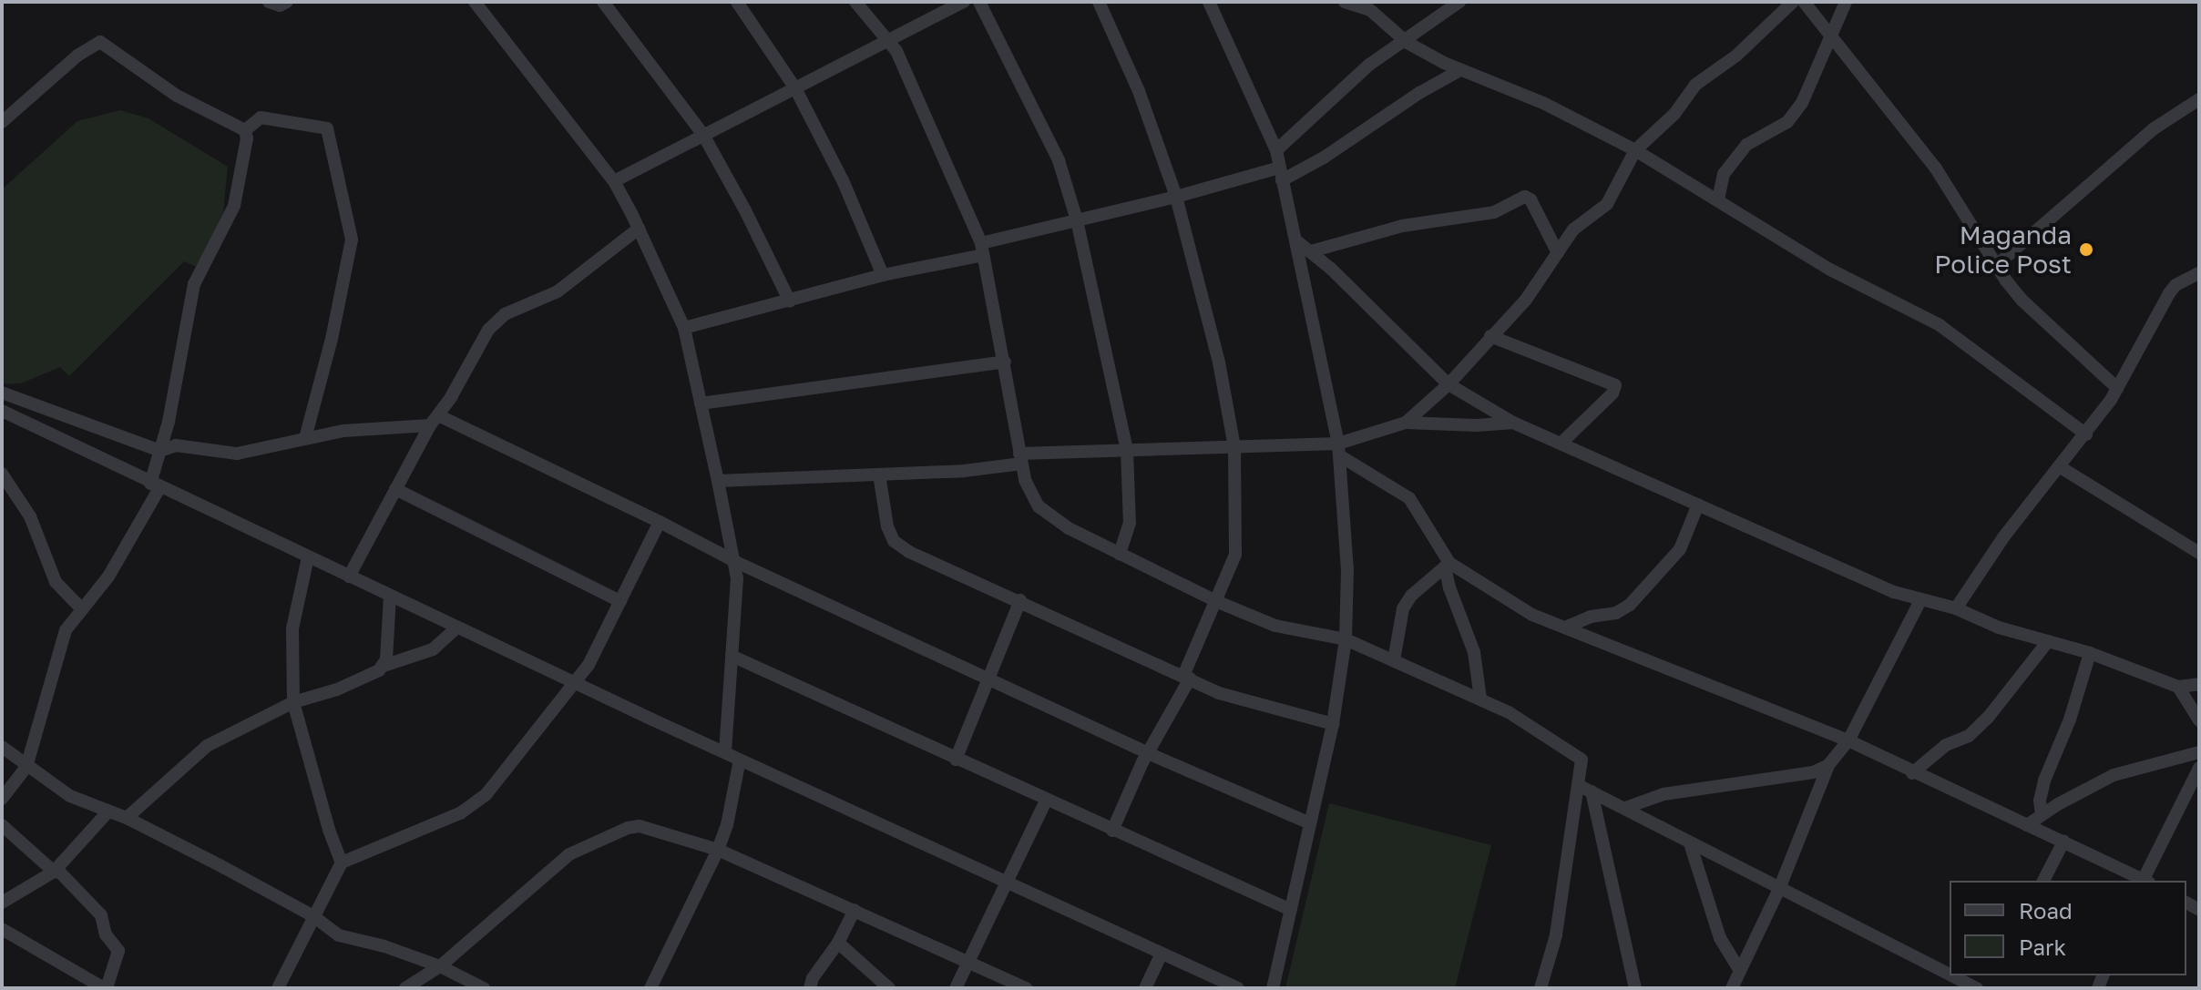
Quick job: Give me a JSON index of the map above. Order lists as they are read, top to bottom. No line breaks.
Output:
{"places":["Maganda Police Post"],"legend":["Road","Park"]}
